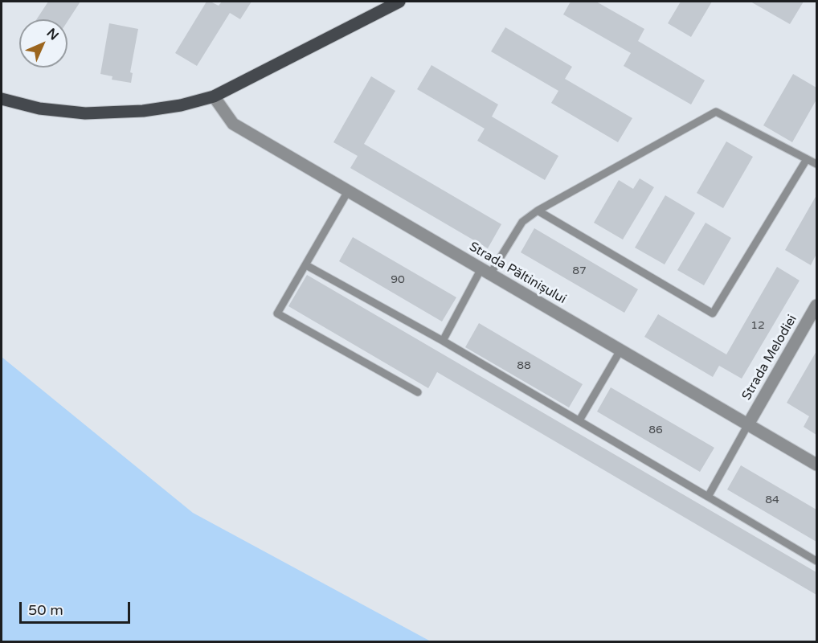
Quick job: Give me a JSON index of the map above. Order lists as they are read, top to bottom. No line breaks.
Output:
{"streets":{"street":["Strada Păltinișului","Strada Melodiei"]},"crossings":[["Strada Păltinișului","Strada Melodiei"]],"house_numbers":["87","90","12","88","86","84"],"scale_bar":"50 m","north":"top right"}
